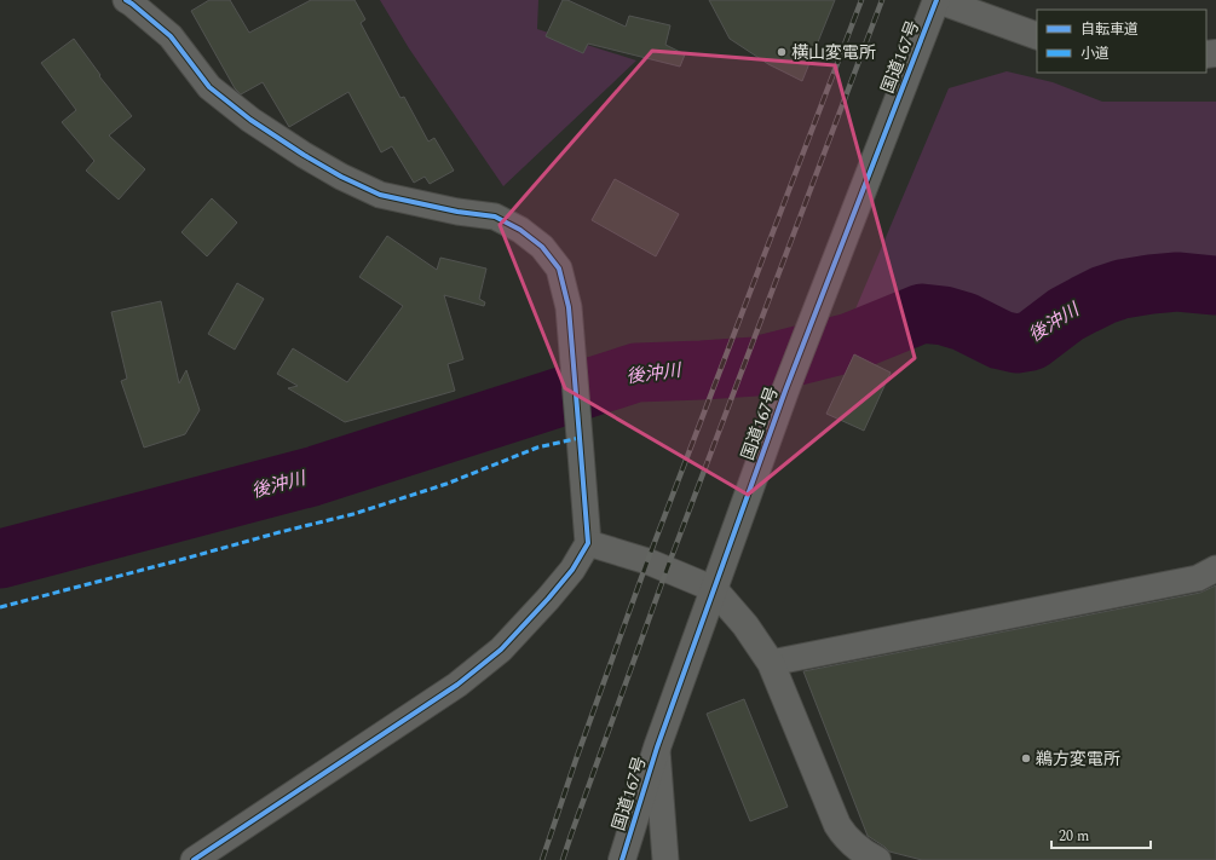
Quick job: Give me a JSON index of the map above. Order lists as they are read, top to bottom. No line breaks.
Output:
{"streets":{"street":["国道167号"]},"water":["後沖川"],"places":["横山変電所","鵜方変電所"],"legend":["自転車道","小道"],"scale_bar":"20 m"}
